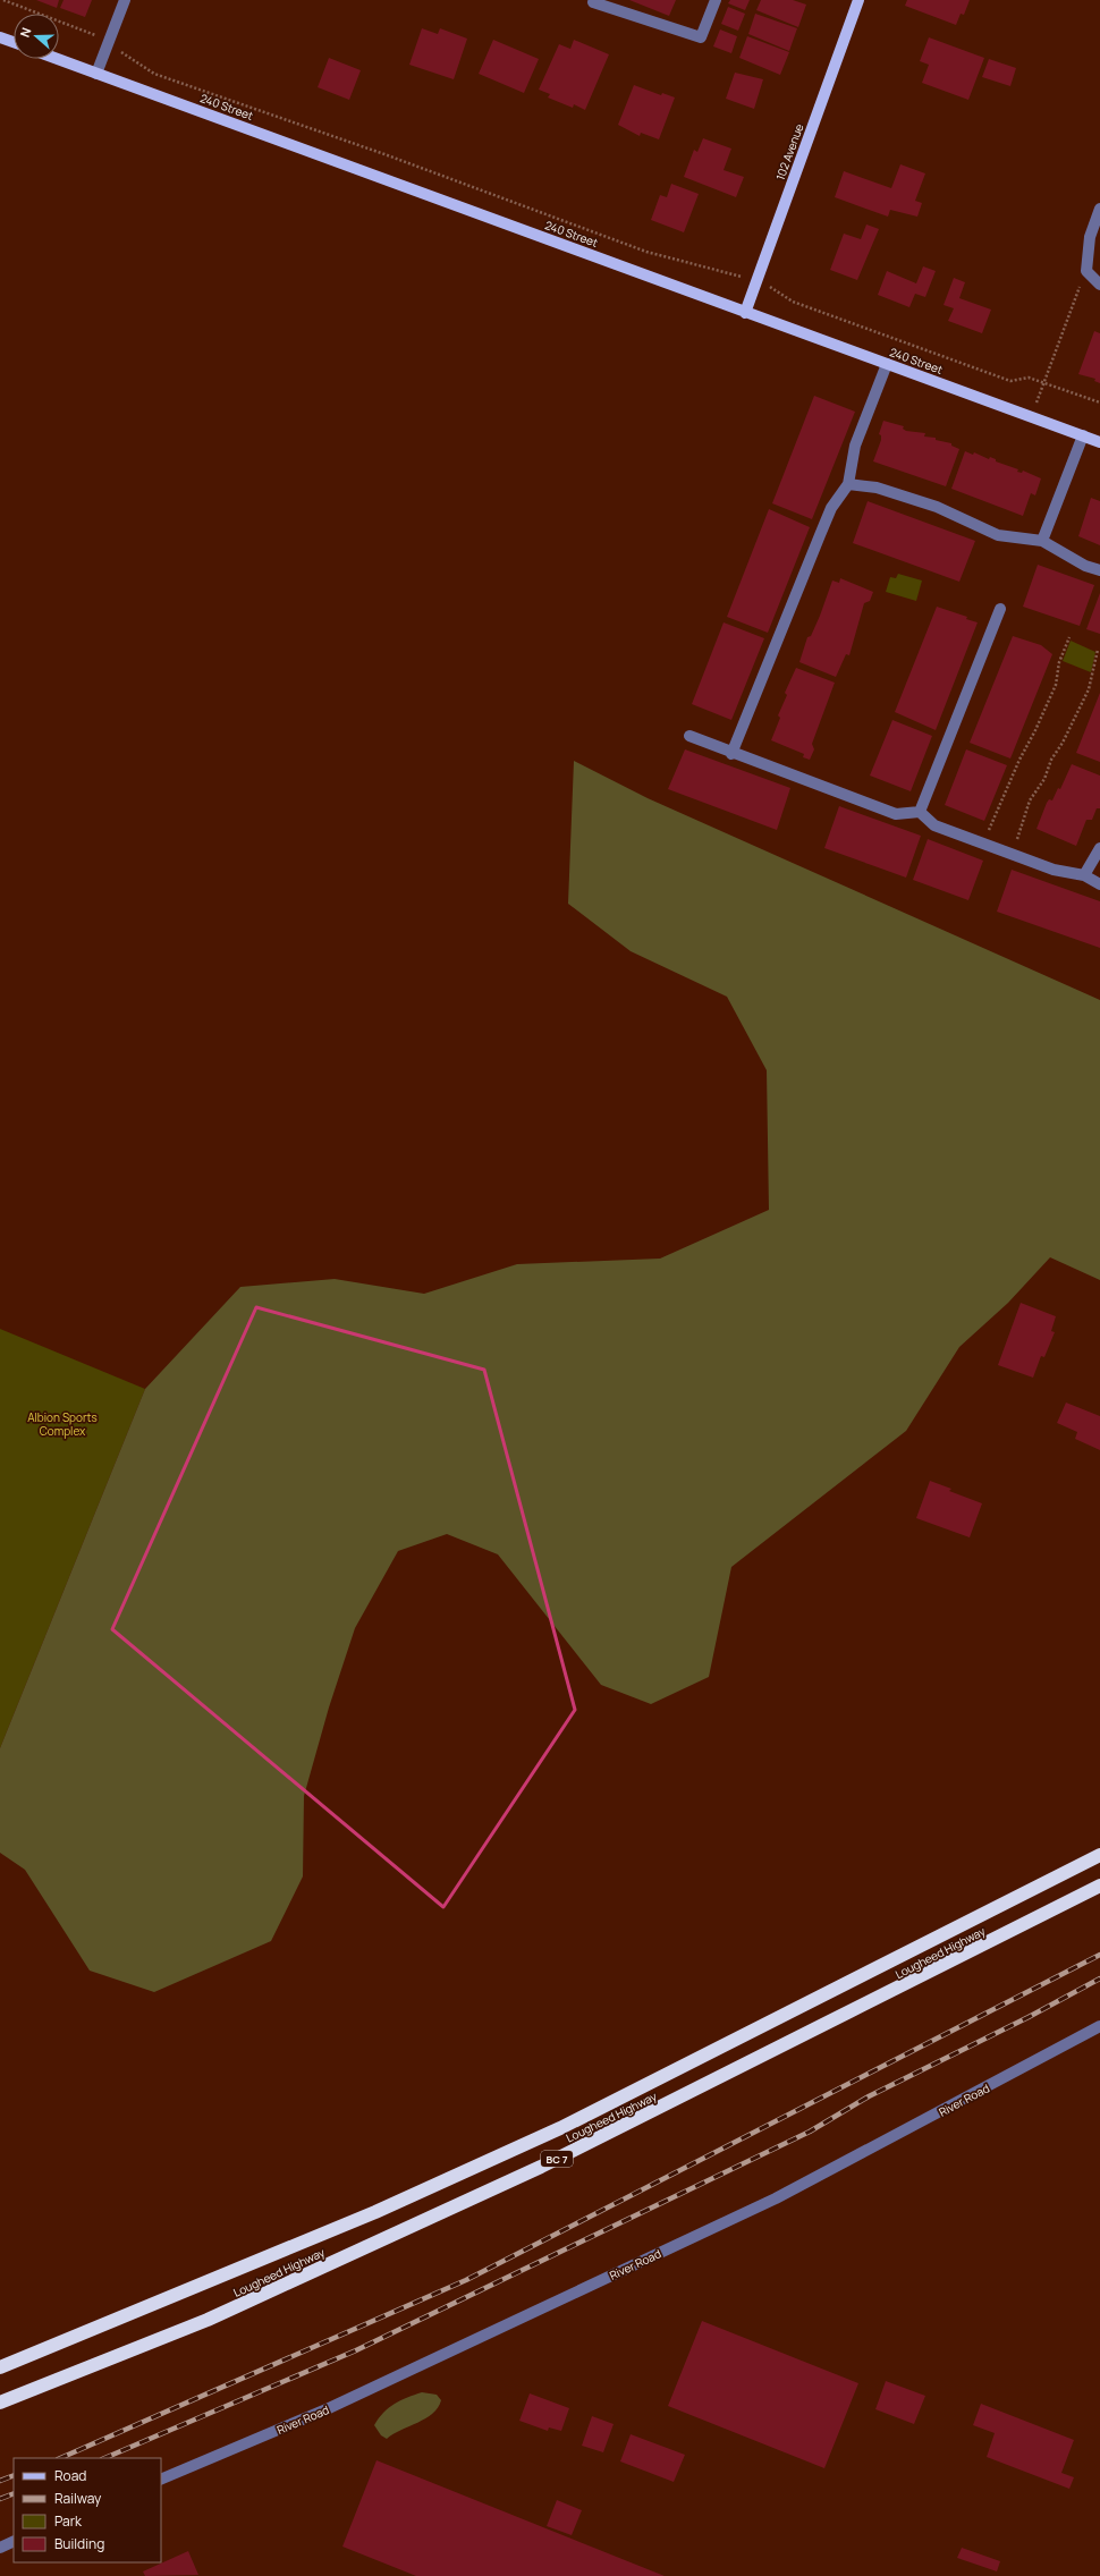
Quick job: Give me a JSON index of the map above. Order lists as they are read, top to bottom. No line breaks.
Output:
{"streets":{"highway":["Lougheed Highway","BC 7"],"main road":["240 Street","102 Avenue"],"street":["River Road"]},"crossings":[["240 Street","102 Avenue"]],"parks":["Albion Sports Complex"],"legend":["Road","Railway","Park","Building"],"north":"left"}
